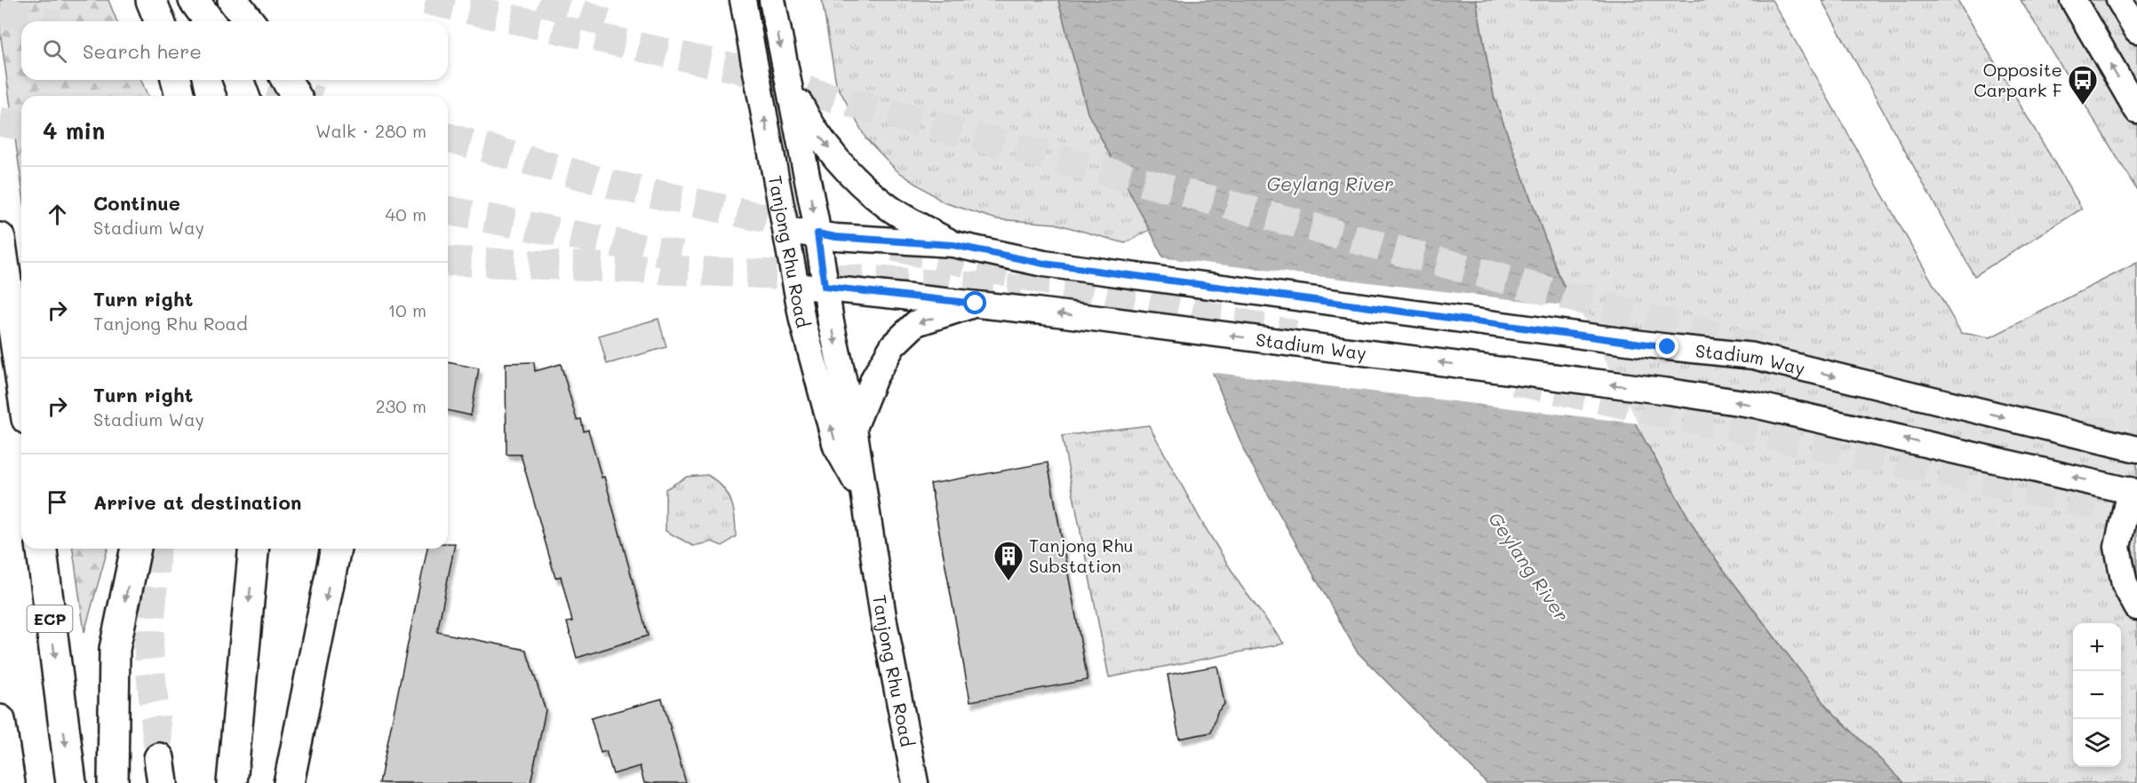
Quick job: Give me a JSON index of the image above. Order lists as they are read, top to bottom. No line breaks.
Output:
{"streets":{"highway":["ECP"],"street":["Tanjong Rhu Road","Stadium Way"]},"crossings":[["Tanjong Rhu Road","Stadium Way"]],"water":["Geylang River"],"places":{"bus stop":["Opposite Carpark F"],"building":["Tanjong Rhu Substation"]},"page":{"search":"Search here","heading":["4 min","Walk · 280 m"],"list":[["Continue","Stadium Way","40 m"],["Turn right","Tanjong Rhu Road","10 m"],["Turn right","Stadium Way","230 m"],"Arrive at destination"],"map_buttons":["+","−"]}}
